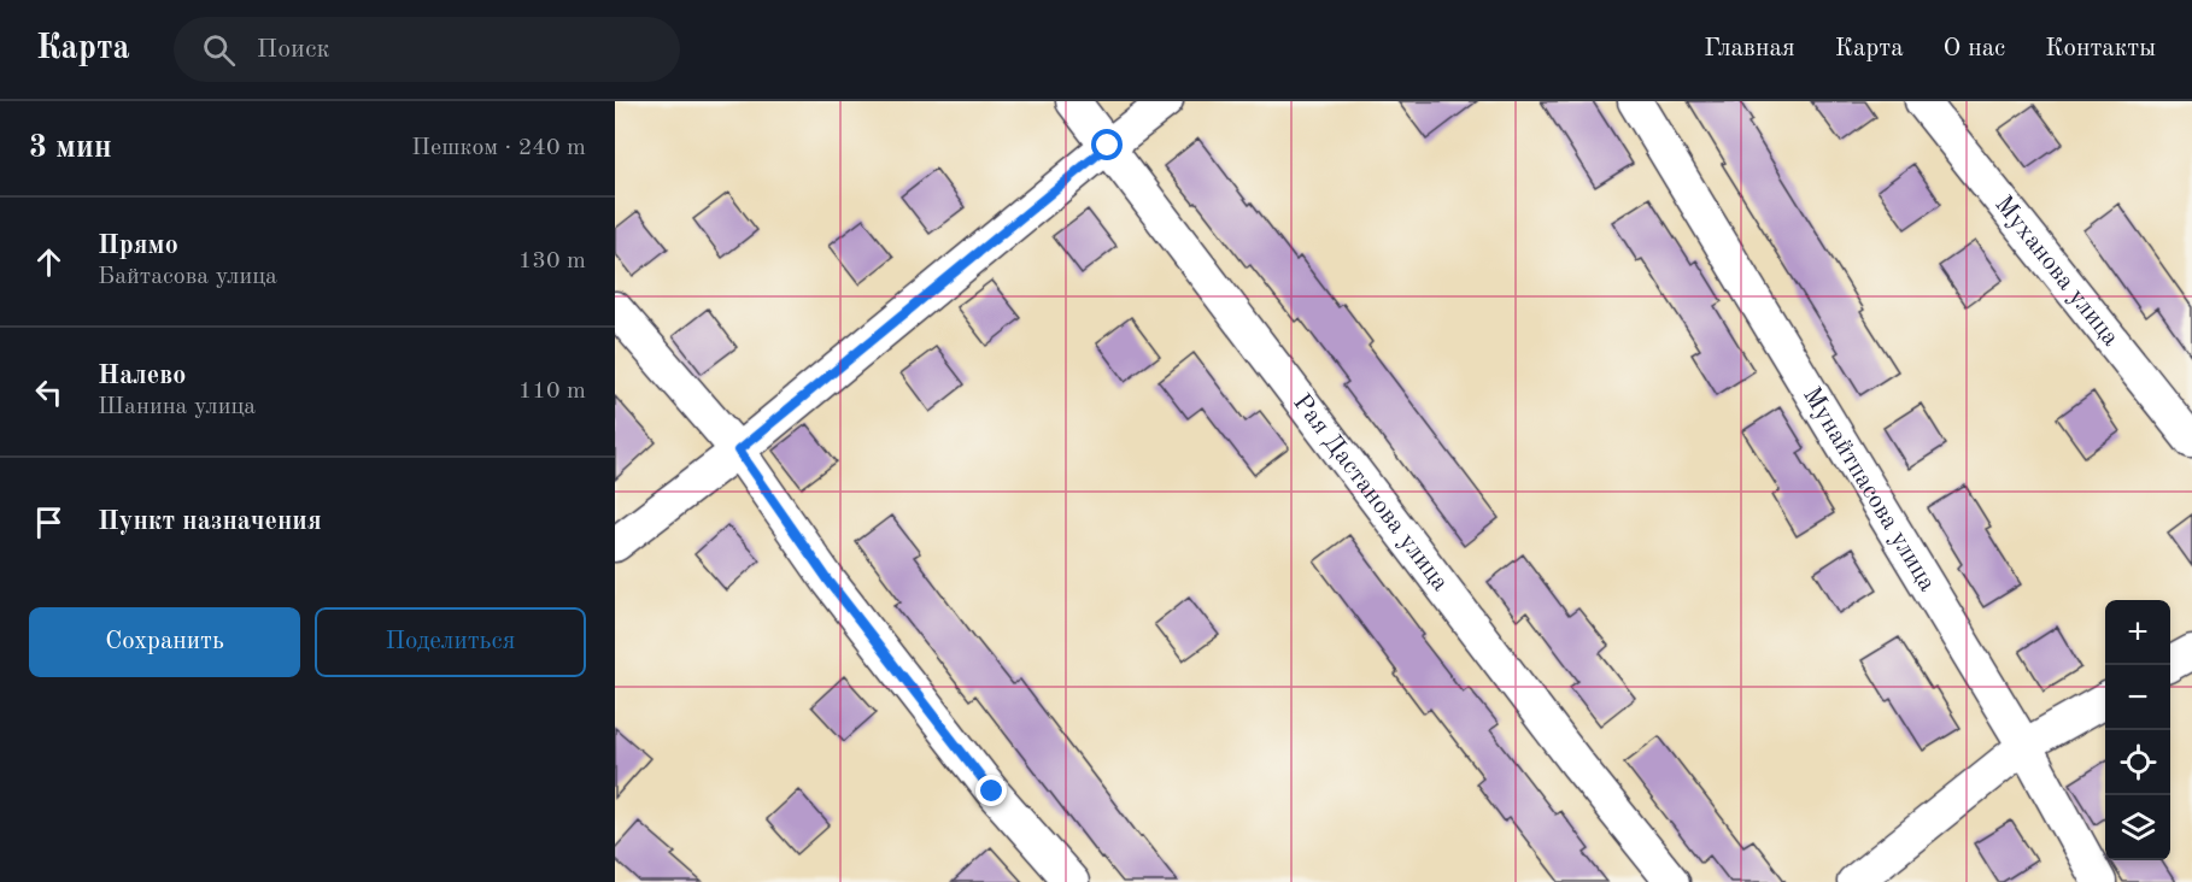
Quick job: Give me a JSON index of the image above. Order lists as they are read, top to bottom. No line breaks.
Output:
{"streets":{"street":["Муханова улица","Мунайтпасова улица","Рая Дастанова улица"]},"page":{"header":"Карта","search":"Поиск","nav":["Главная","Карта","О нас","Контакты"],"heading":["3 мин","Пешком · 240 m"],"list":[["Прямо","Байтасова улица","130 m"],["Налево","Шанина улица","110 m"],"Пункт назначения"],"buttons":["Сохранить","Поделиться"],"map_buttons":["+","−"]}}
